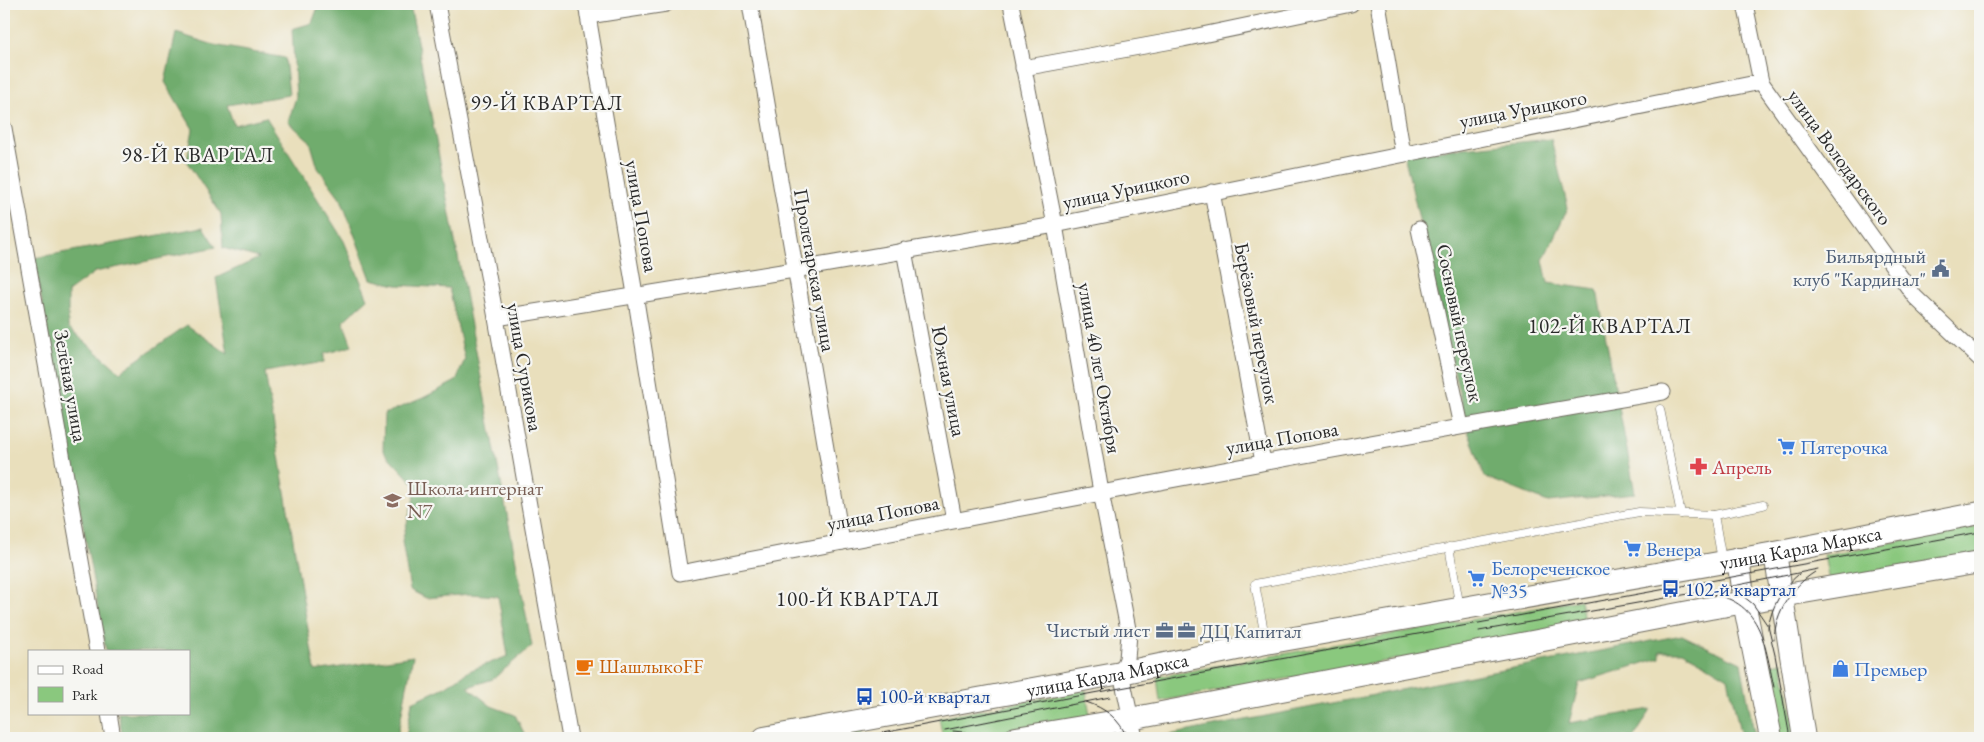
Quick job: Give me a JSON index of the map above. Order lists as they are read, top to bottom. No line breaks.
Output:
{"streets":{"street":["улица Урицкого","улица Володарского","улица Попова","Пролетарская улица","Берёзовый переулок","Сосновый переулок","улица Сурикова","улица 40 лет Октября","Южная улица","Зелёная улица","улица Карла Маркса"]},"crossings":[["улица Урицкого","улица Володарского"],["улица Урицкого","улица Попова"],["улица Урицкого","Пролетарская улица"],["улица Урицкого","Берёзовый переулок"],["улица Урицкого","улица Сурикова"],["улица Урицкого","улица 40 лет Октября"],["улица Урицкого","Южная улица"],["улица Попова","Пролетарская улица"],["улица Попова","Берёзовый переулок"],["улица Попова","Сосновый переулок"],["улица Попова","улица 40 лет Октября"],["улица Попова","Южная улица"],["улица 40 лет Октября","улица Карла Маркса"]],"districts":["99-Й КВАРТАЛ","98-Й КВАРТАЛ","102-Й КВАРТАЛ","100-Й КВАРТАЛ"],"places":{"public building":["Бильярдный клуб \"Кардинал\""],"supermarket":["Пятерочка","Венера","Белореченское №35"],"pharmacy":["Апрель"],"school or university":["Школа-интернат N7"],"bus stop":["102-й квартал","100-й квартал"],"office":["Чистый лист","ДЦ Капитал"],"cafe":["ШашлыкoFF"],"shop":["Премьер"]},"legend":["Road","Park"]}
